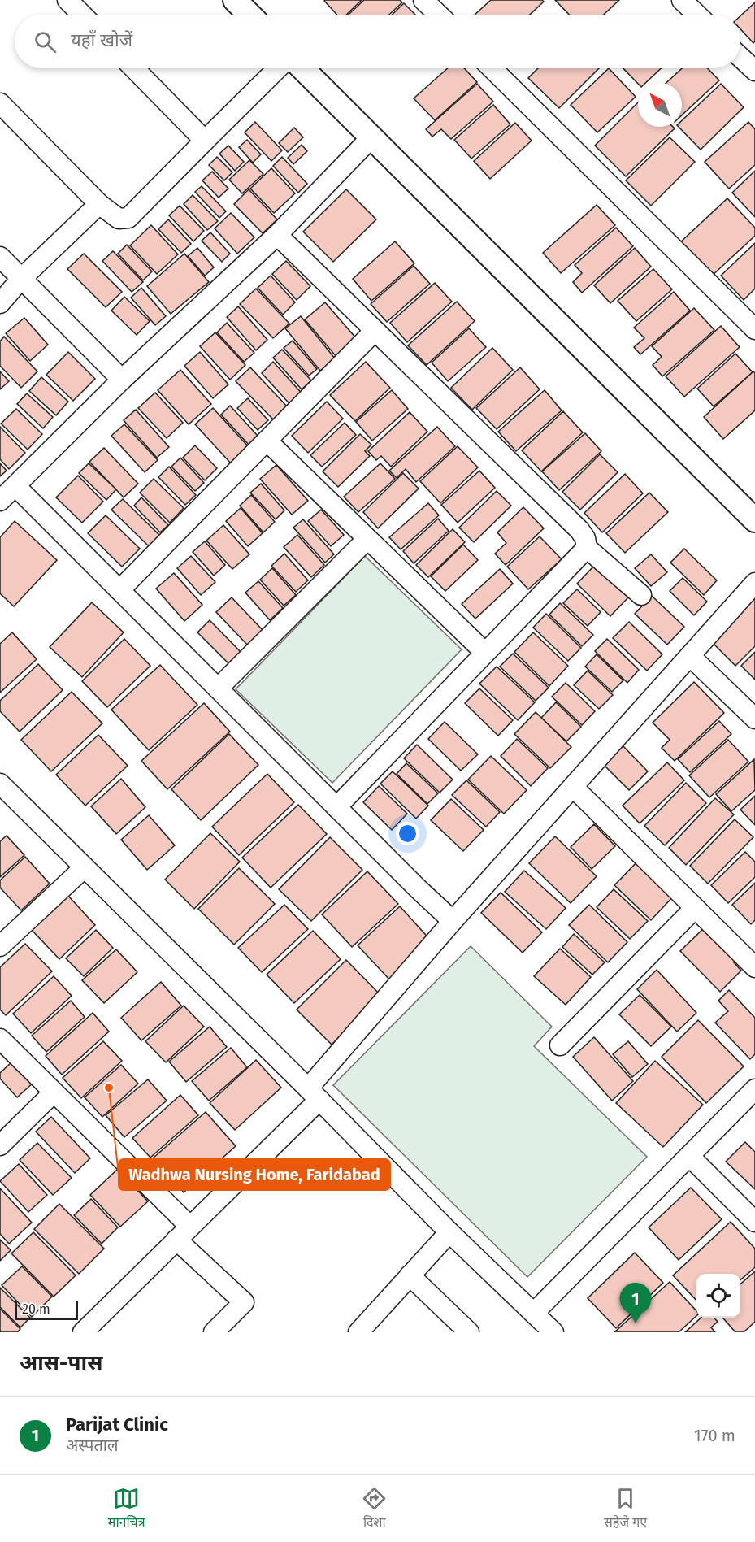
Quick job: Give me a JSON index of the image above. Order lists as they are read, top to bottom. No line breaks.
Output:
{"places":["Wadhwa Nursing Home, Faridabad"],"scale_bar":"20 m","north":"top left","page":{"search":"यहाँ खोजें","pins":"1","scale":"20 m","heading":"आस-पास","list":[{"mark":"1","name":"Parijat Clinic","note":"अस्पताल","value":"170 m"}],"nav":["मानचित्र","दिशा","सहेजे गए"]}}
